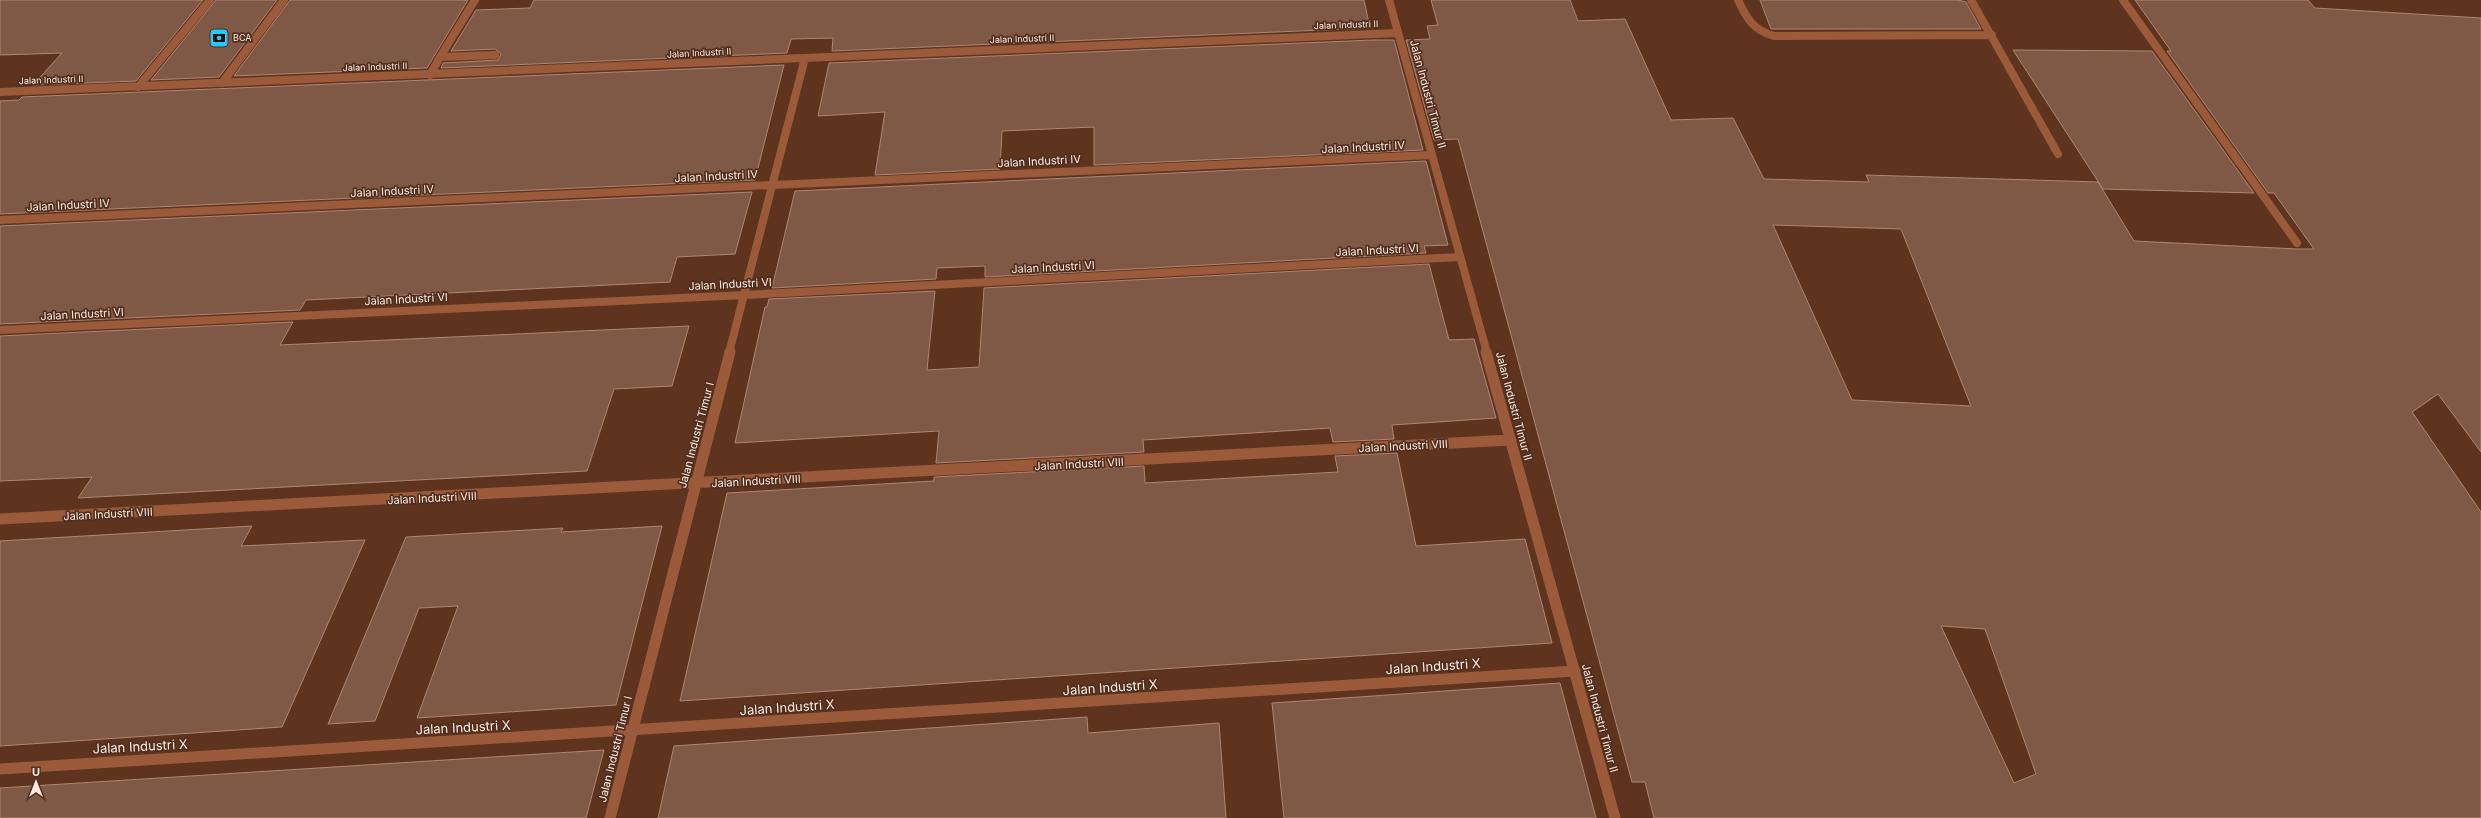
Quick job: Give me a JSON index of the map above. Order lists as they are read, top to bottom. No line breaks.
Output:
{"streets":{"lane":["Jalan Industri II","Jalan Industri Timur II","Jalan Industri IV","Jalan Industri VI","Jalan Industri Timur I","Jalan Industri VIII","Jalan Industri X"]},"crossings":[["Jalan Industri II","Jalan Industri Timur II"],["Jalan Industri II","Jalan Industri Timur I"],["Jalan Industri Timur II","Jalan Industri IV"],["Jalan Industri Timur II","Jalan Industri VI"],["Jalan Industri Timur II","Jalan Industri VIII"],["Jalan Industri Timur II","Jalan Industri X"],["Jalan Industri IV","Jalan Industri Timur I"],["Jalan Industri VI","Jalan Industri Timur I"],["Jalan Industri Timur I","Jalan Industri VIII"],["Jalan Industri Timur I","Jalan Industri X"]],"places":{"bank":["BCA"]},"north":"top"}
